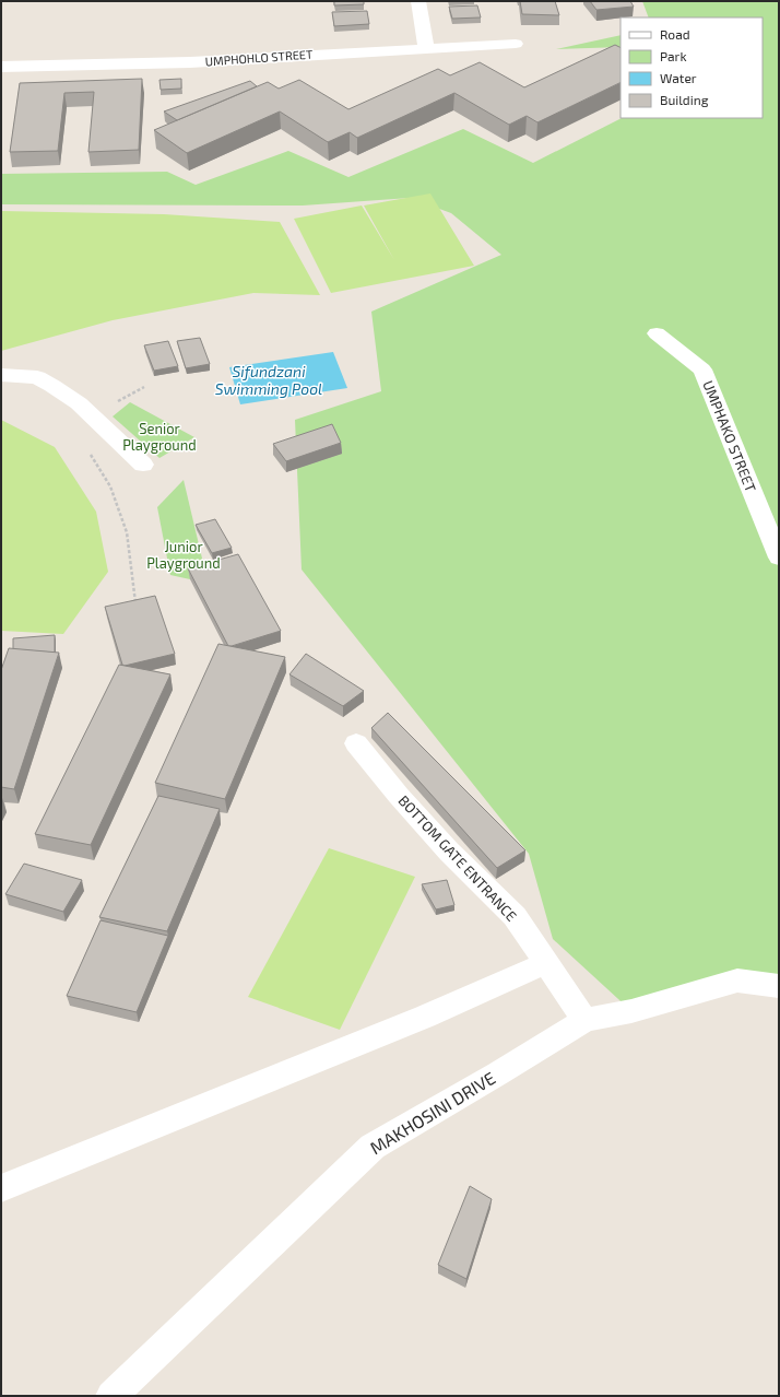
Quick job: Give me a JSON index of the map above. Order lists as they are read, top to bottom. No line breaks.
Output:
{"streets":{"street":["UMPHOHLO STREET","UMPHAKO STREET","BOTTOM GATE ENTRANCE","MAKHOSINI DRIVE"]},"crossings":[["BOTTOM GATE ENTRANCE","MAKHOSINI DRIVE"]],"water":["Sifundzani Swimming Pool"],"parks":["Senior Playground","Junior Playground"],"legend":["Road","Park","Water","Building"]}
